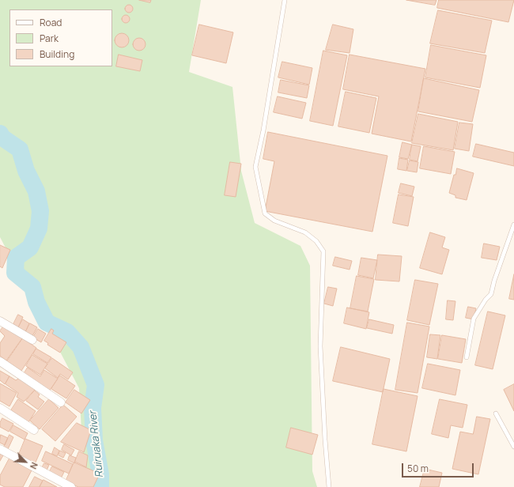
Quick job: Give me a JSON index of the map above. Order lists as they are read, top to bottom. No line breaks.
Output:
{"water":["Ruiruaka River"],"legend":["Road","Park","Building"],"scale_bar":"50 m","north":"bottom right"}
